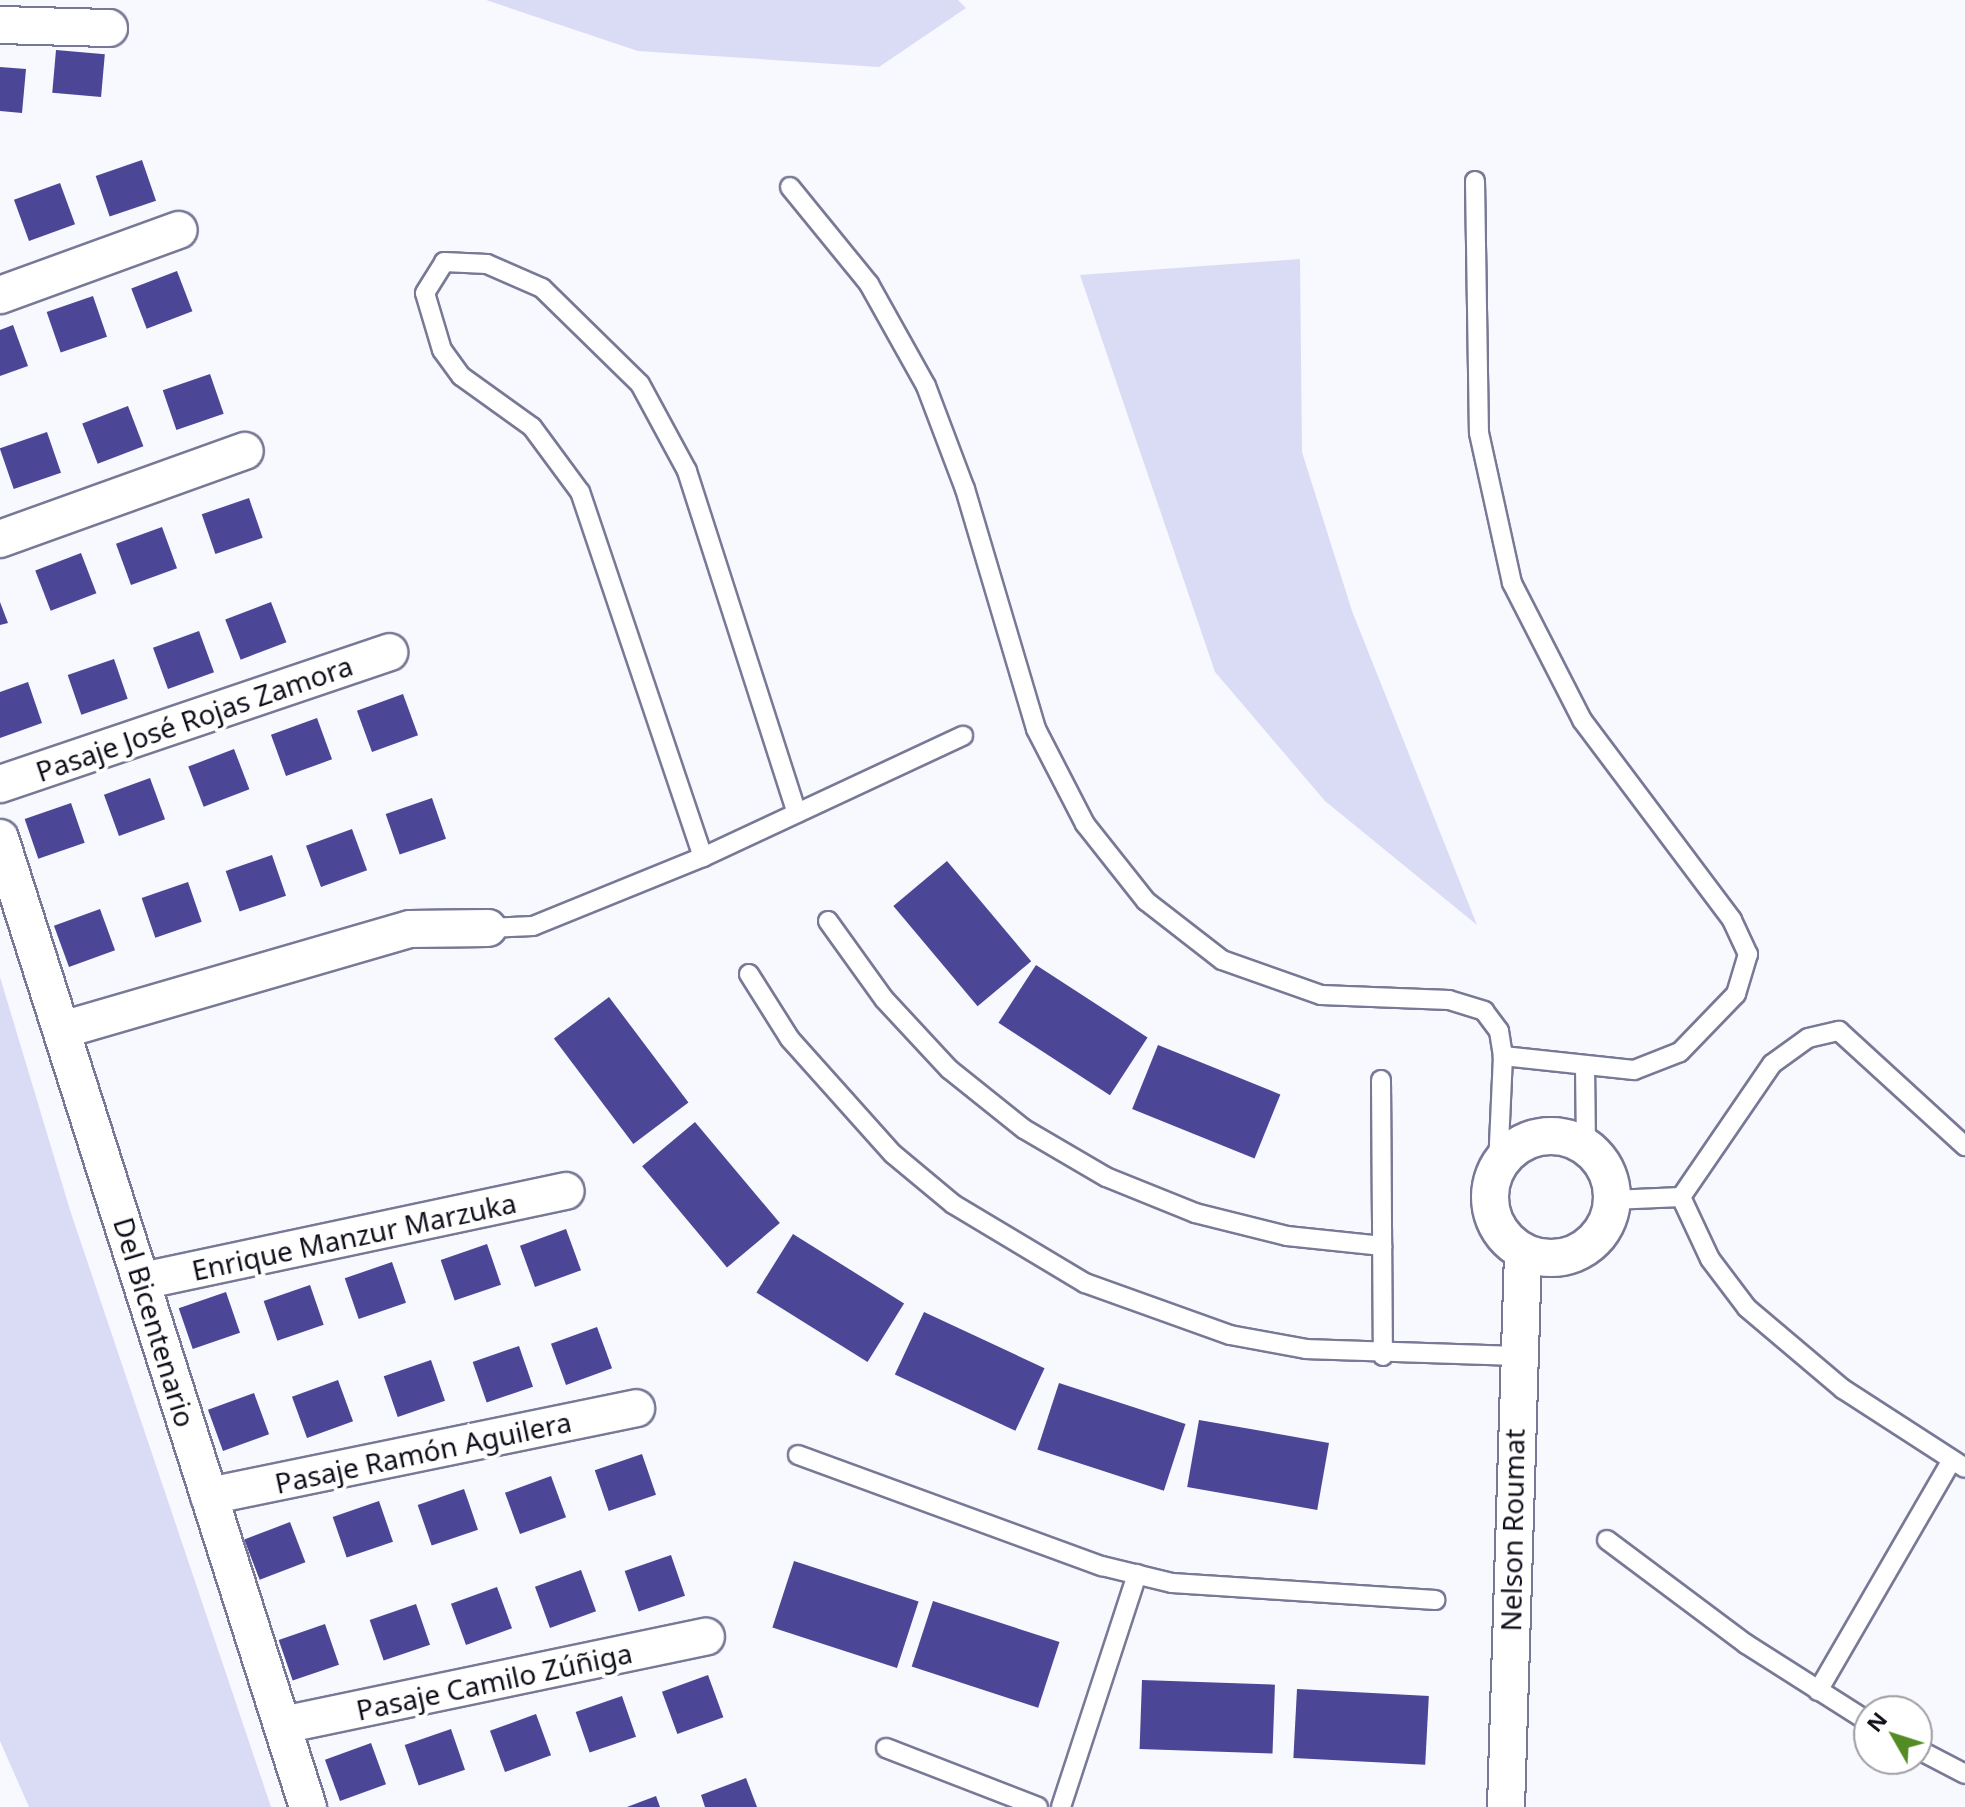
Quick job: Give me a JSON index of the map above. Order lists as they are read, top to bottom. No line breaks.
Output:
{"streets":{"street":["Pasaje José Rojas Zamora","Enrique Manzur Marzuka","Del Bicentenario","Pasaje Ramón Aguilera","Nelson Roumat","Pasaje Camilo Zúñiga"]},"crossings":[["Enrique Manzur Marzuka","Del Bicentenario"],["Del Bicentenario","Pasaje Ramón Aguilera"],["Del Bicentenario","Pasaje Camilo Zúñiga"]],"north":"top left"}
